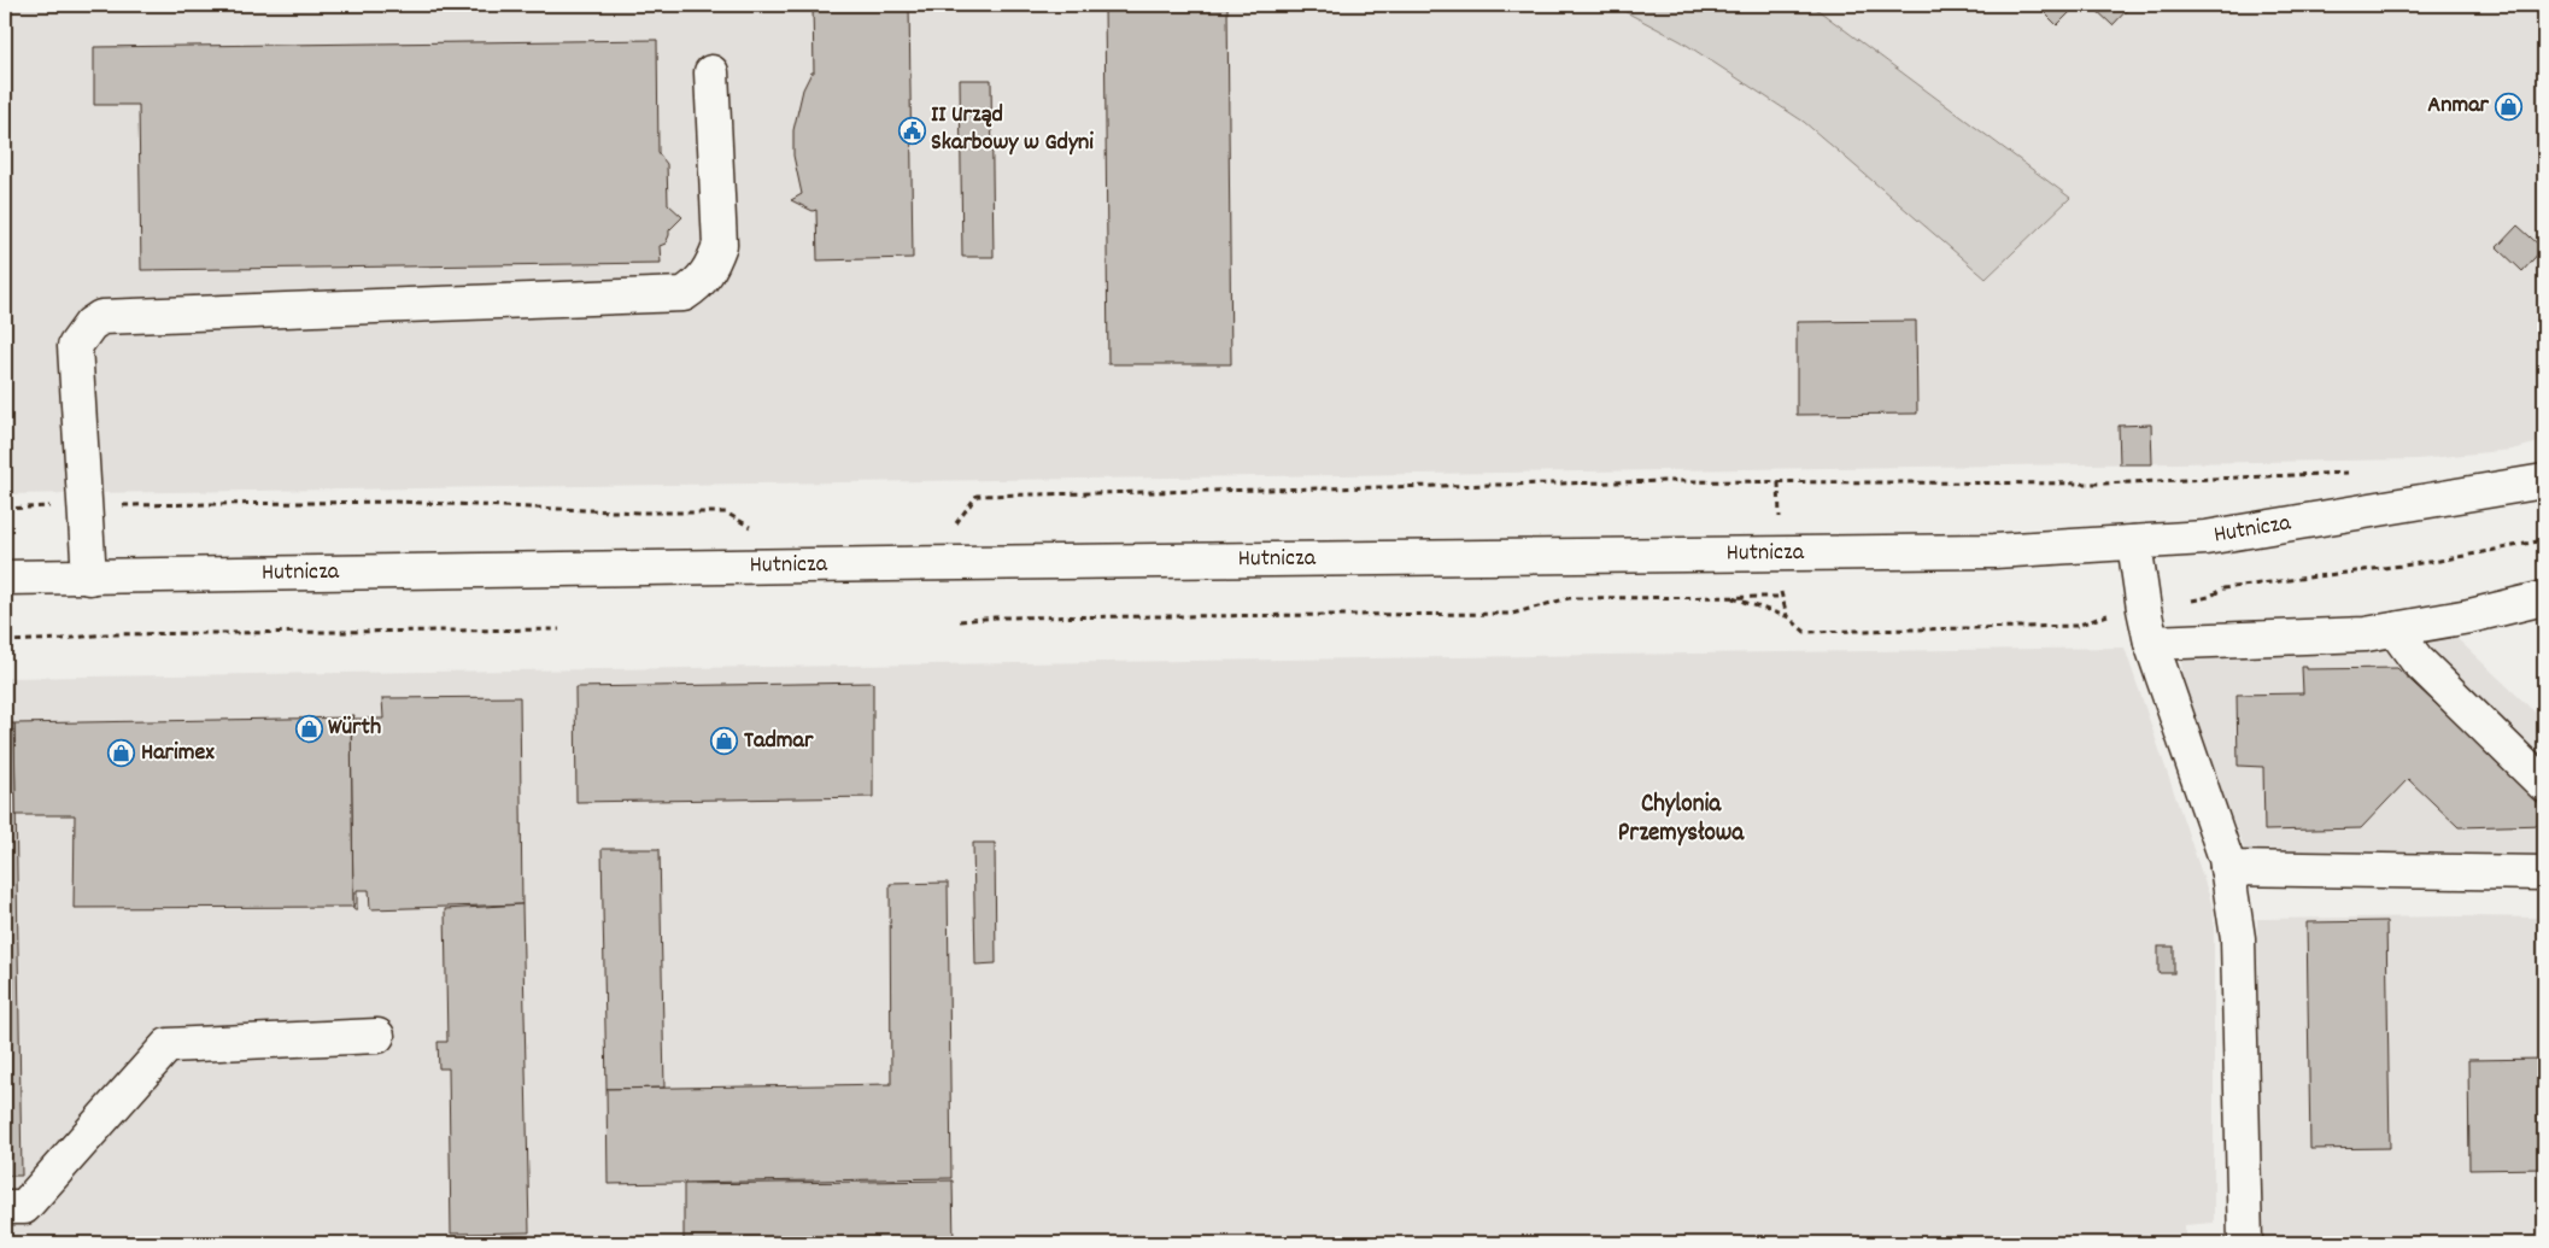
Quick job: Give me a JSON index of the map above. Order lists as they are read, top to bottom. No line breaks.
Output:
{"streets":{"main road":["Hutnicza"]},"districts":["Chylonia Przemysłowa"],"places":{"shop":["Anmar","Würth","Tadmar","Harimex"],"public building":["II Urząd Skarbowy w Gdyni"]}}
